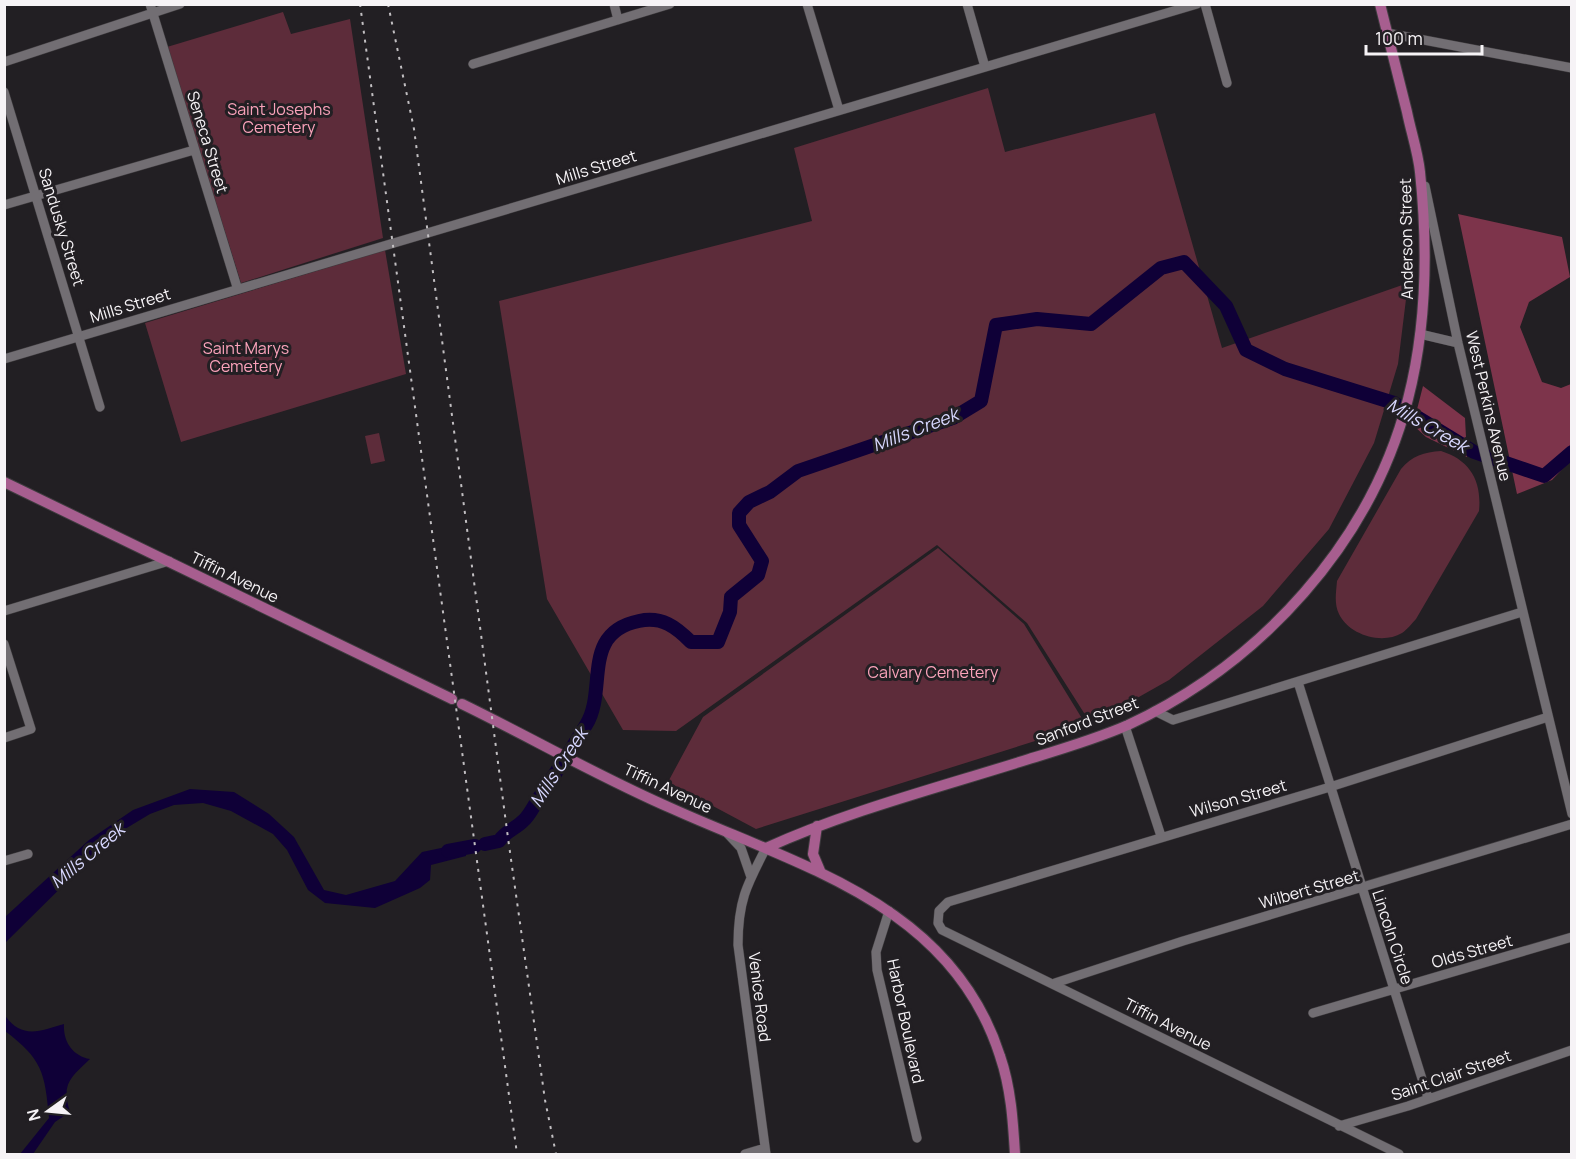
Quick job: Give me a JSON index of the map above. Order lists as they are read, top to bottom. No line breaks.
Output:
{"streets":{"main road":["Anderson Street","West Perkins Avenue","Tiffin Avenue","Sanford Street"],"street":["Seneca Street","Mills Street","Sandusky Street","Wilson Street","Wilbert Street","Lincoln Circle","Olds Street","Venice Road","Harbor Boulevard","Saint Clair Street"]},"crossings":[["Seneca Street","Mills Street"],["Mills Street","Sandusky Street"],["Anderson Street","West Perkins Avenue"],["Anderson Street","Sanford Street"],["West Perkins Avenue","Sanford Street"],["West Perkins Avenue","Wilson Street"],["Tiffin Avenue","Sanford Street"],["Tiffin Avenue","Wilson Street"],["Tiffin Avenue","Wilbert Street"],["Tiffin Avenue","Venice Road"],["Tiffin Avenue","Harbor Boulevard"],["Tiffin Avenue","Saint Clair Street"],["Sanford Street","Lincoln Circle"],["Sanford Street","Venice Road"],["Wilson Street","Lincoln Circle"],["Wilbert Street","Lincoln Circle"],["Lincoln Circle","Olds Street"],["Lincoln Circle","Saint Clair Street"]],"water":["Mills Creek"],"parks":["Saint Josephs Cemetery","Saint Marys Cemetery","Calvary Cemetery"],"scale_bar":"100 m","north":"left"}
